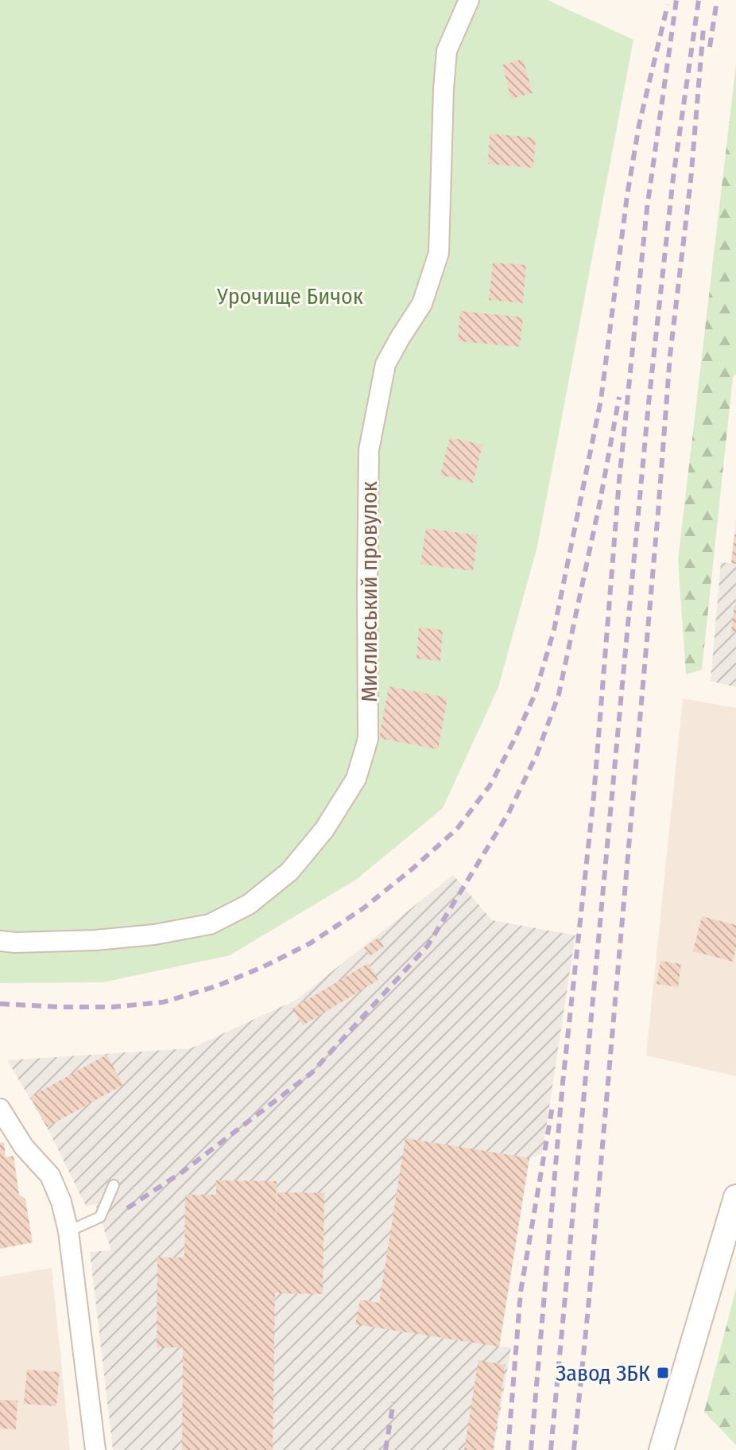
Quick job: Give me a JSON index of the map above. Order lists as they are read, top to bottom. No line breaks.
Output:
{"streets":{"street":["Мисливський провулок"]},"parks":["Урочище Бичок"],"places":{"transit":["Завод ЗБК"]}}
